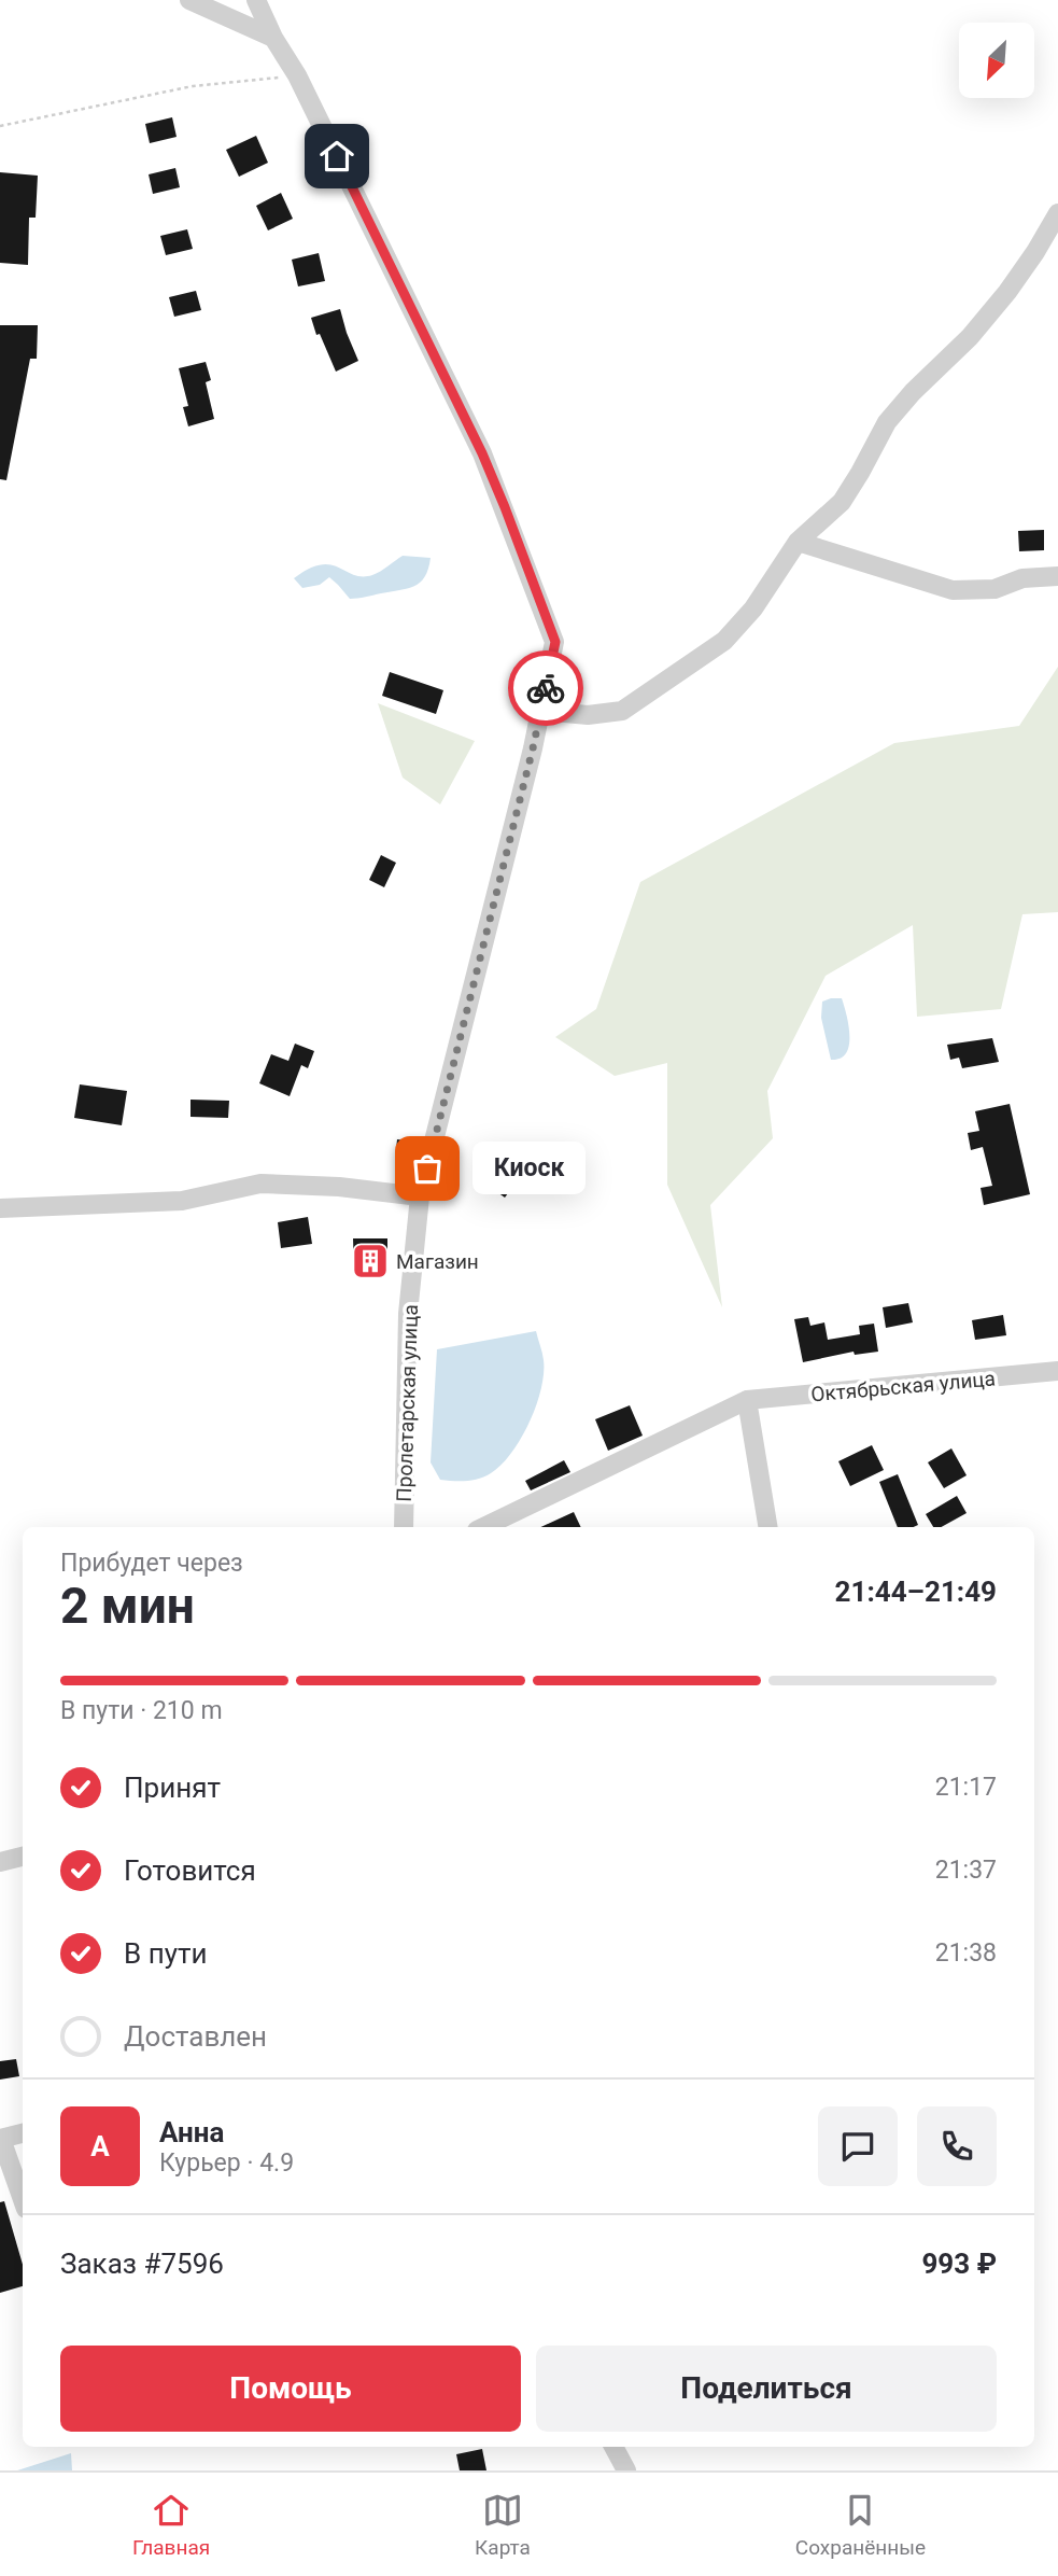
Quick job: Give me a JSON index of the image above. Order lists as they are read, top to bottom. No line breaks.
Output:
{"streets":{"street":["Октябрьская улица","Пролетарская улица"]},"places":{"other":["Киоск"],"building":["Магазин"]},"north":"bottom left","page":{"bubble":"Киоск","heading":["2 мин","Прибудет через","21:44–21:49"],"panel":["Анна","Курьер · 4.9","Заказ #7596","993 ₽"],"bar":"В пути · 210 m","list":[["Принят","21:17"],["Готовится","21:37"],["В пути","21:38"],"Доставлен"],"round":"А","buttons":["Помощь","Поделиться"],"tabs":["Главная","Карта","Сохранённые"]}}
